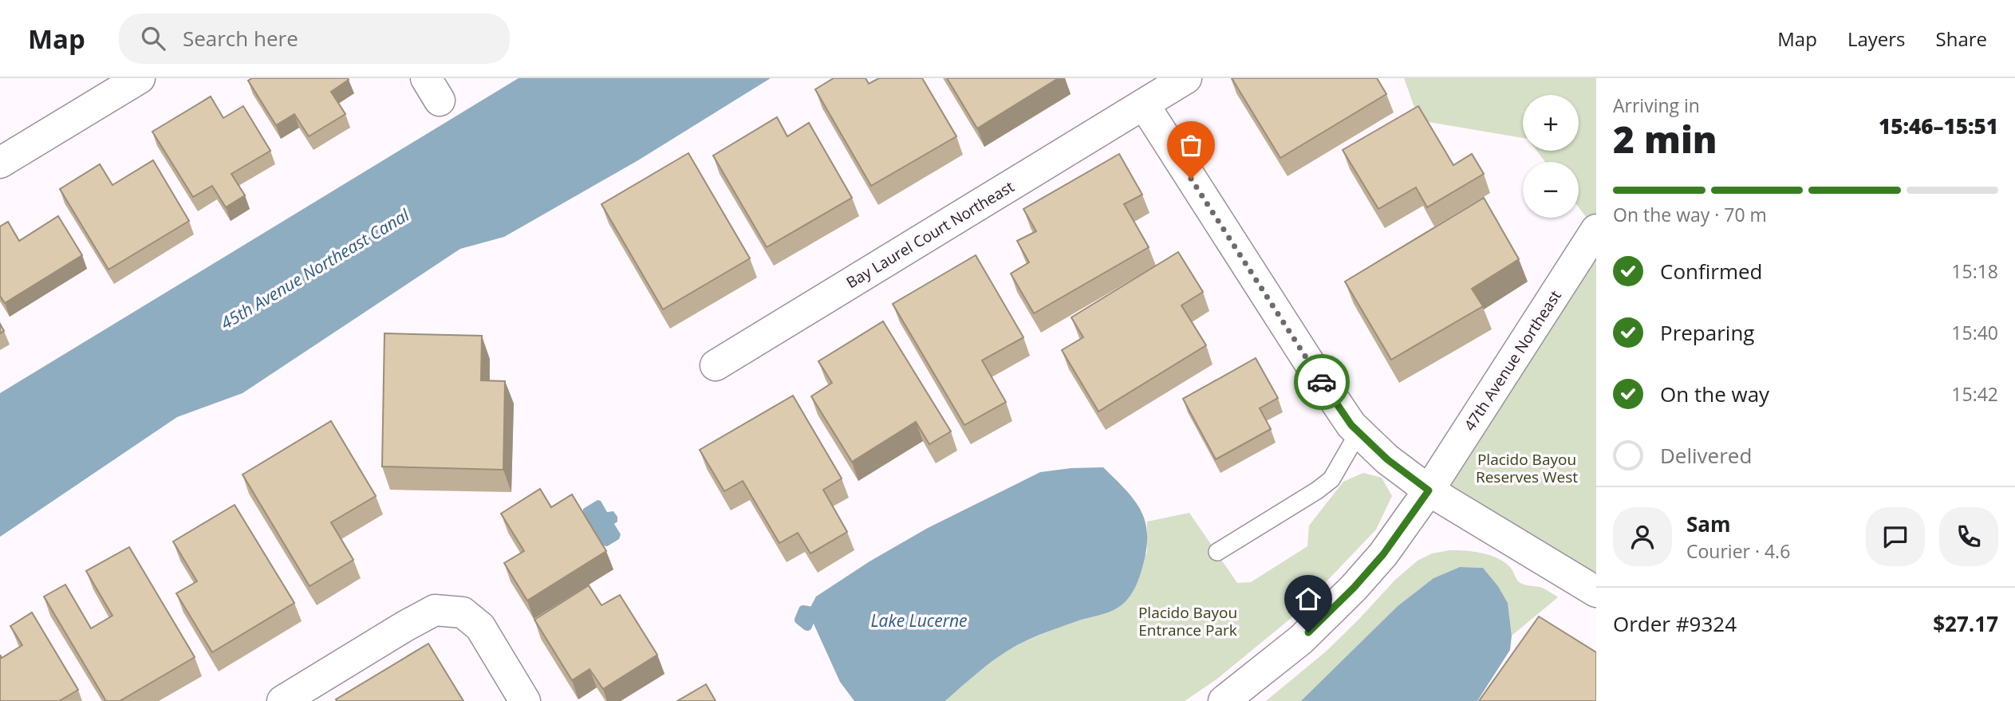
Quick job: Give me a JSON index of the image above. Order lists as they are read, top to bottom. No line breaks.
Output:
{"streets":{"street":["Bay Laurel Court Northeast","47th Avenue Northeast"]},"water":["45th Avenue Northeast Canal","Lake Lucerne"],"parks":["Placido Bayou Reserves West","Placido Bayou Entrance Park"],"page":{"header":"Map","search":"Search here","nav":["Map","Layers","Share"],"heading":["2 min","Arriving in","15:46–15:51"],"panel":["Sam","Courier · 4.6","Order #9324","$27.17"],"map_buttons":["+","−"],"bar":"On the way · 70 m","list":[["Confirmed","15:18"],["Preparing","15:40"],["On the way","15:42"],"Delivered"]}}
